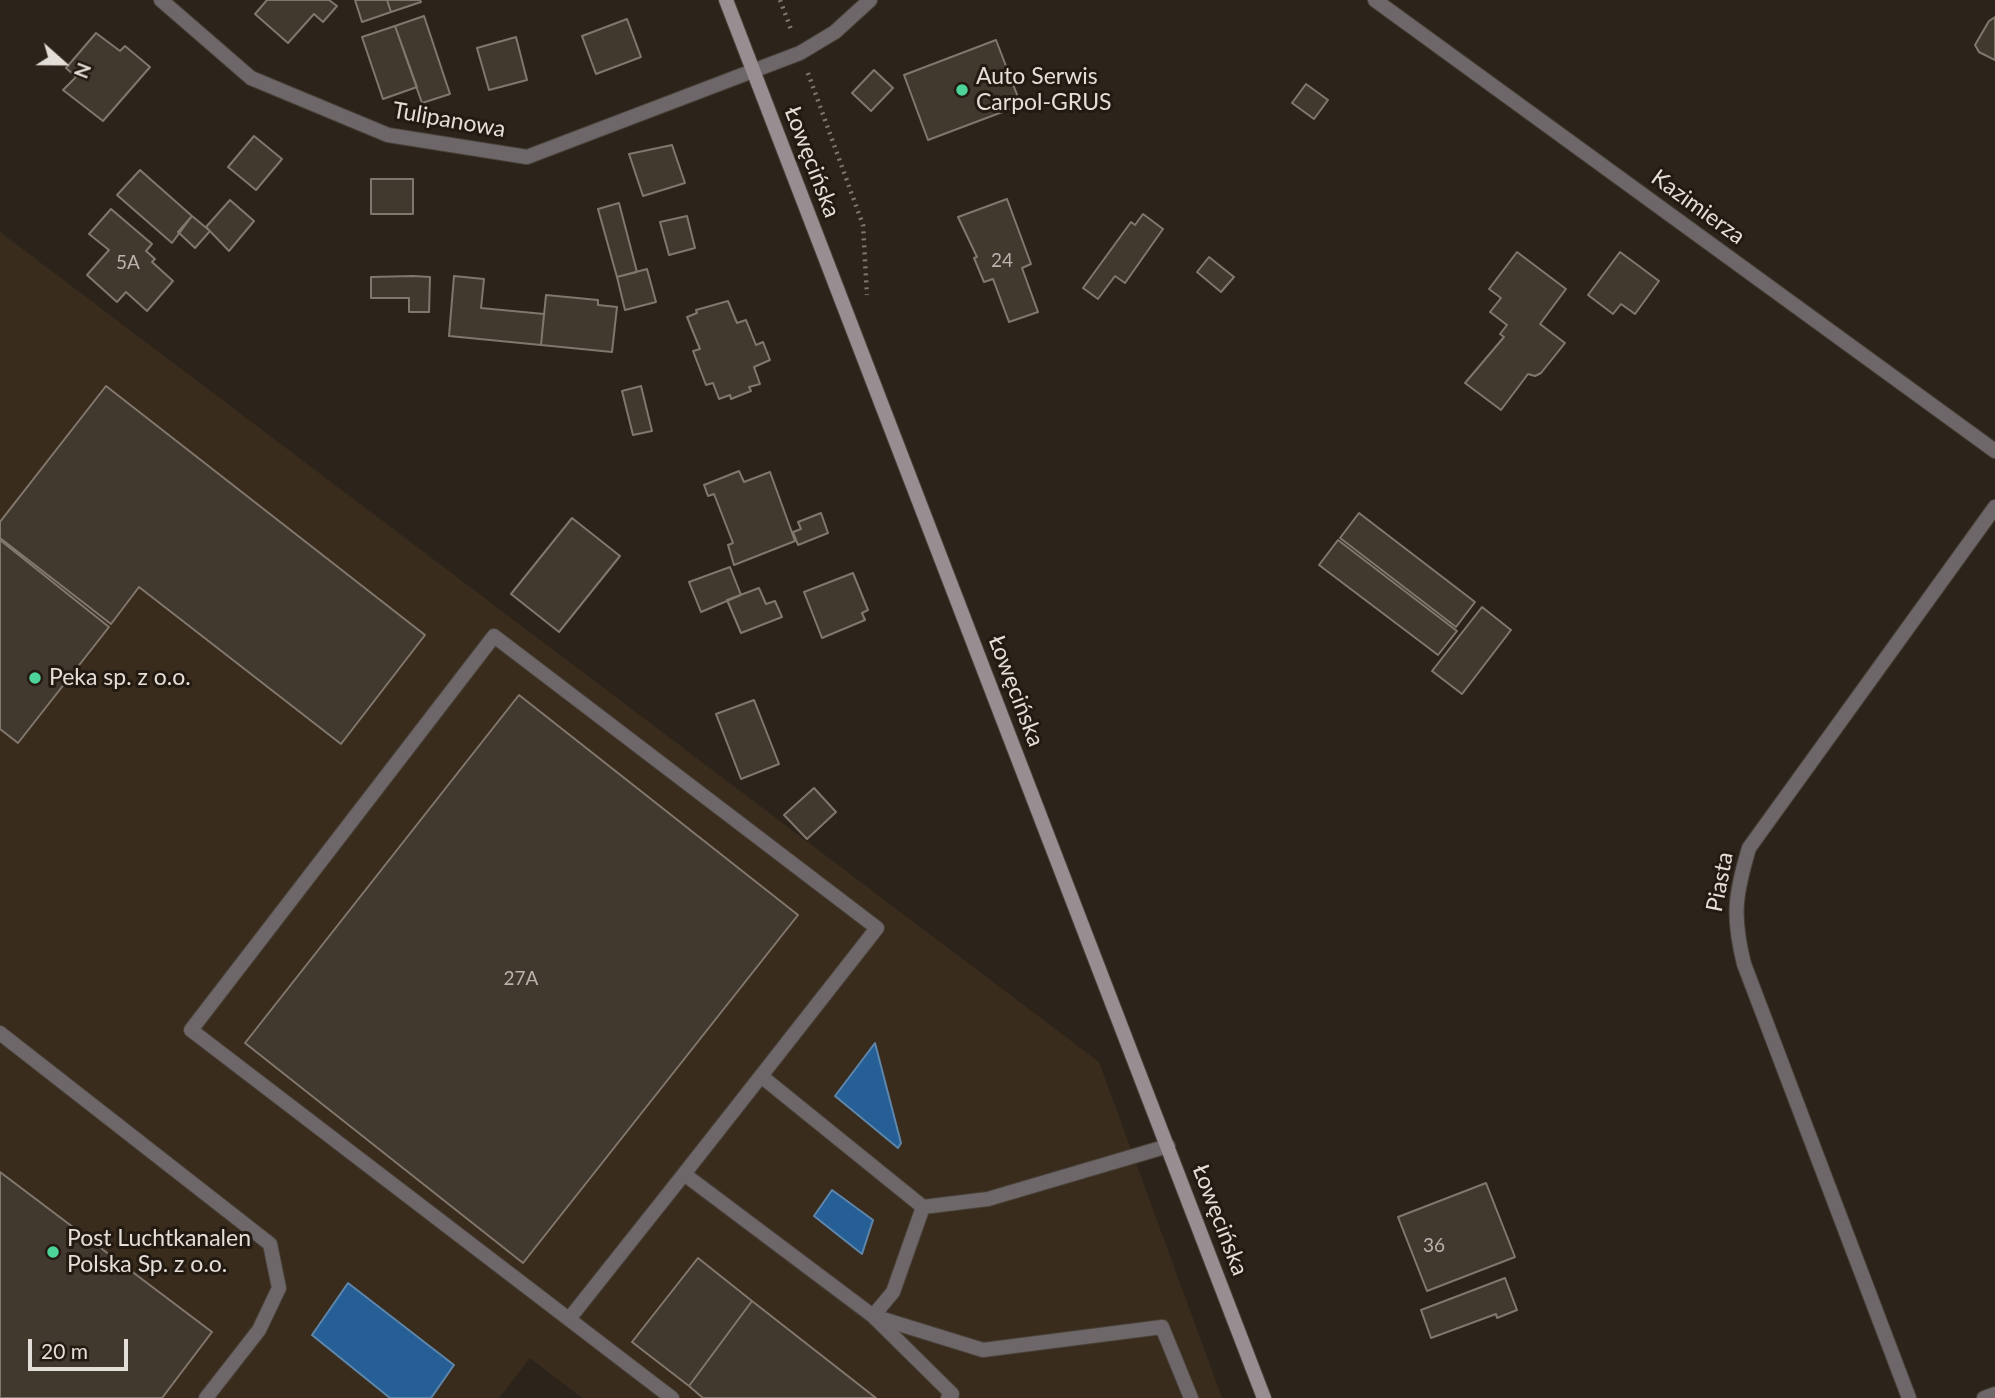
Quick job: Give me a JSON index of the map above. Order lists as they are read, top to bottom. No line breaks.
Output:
{"streets":{"street":["Tulipanowa","Łowęcińska","Kazimierza","Piasta"]},"crossings":[["Tulipanowa","Łowęcińska"]],"places":["Auto Serwis Carpol-GRUS","Peka sp. z o.o.","Post Luchtkanalen Polska Sp. z o.o."],"house_numbers":["24","5A","27A","36"],"scale_bar":"20 m","north":"right"}
